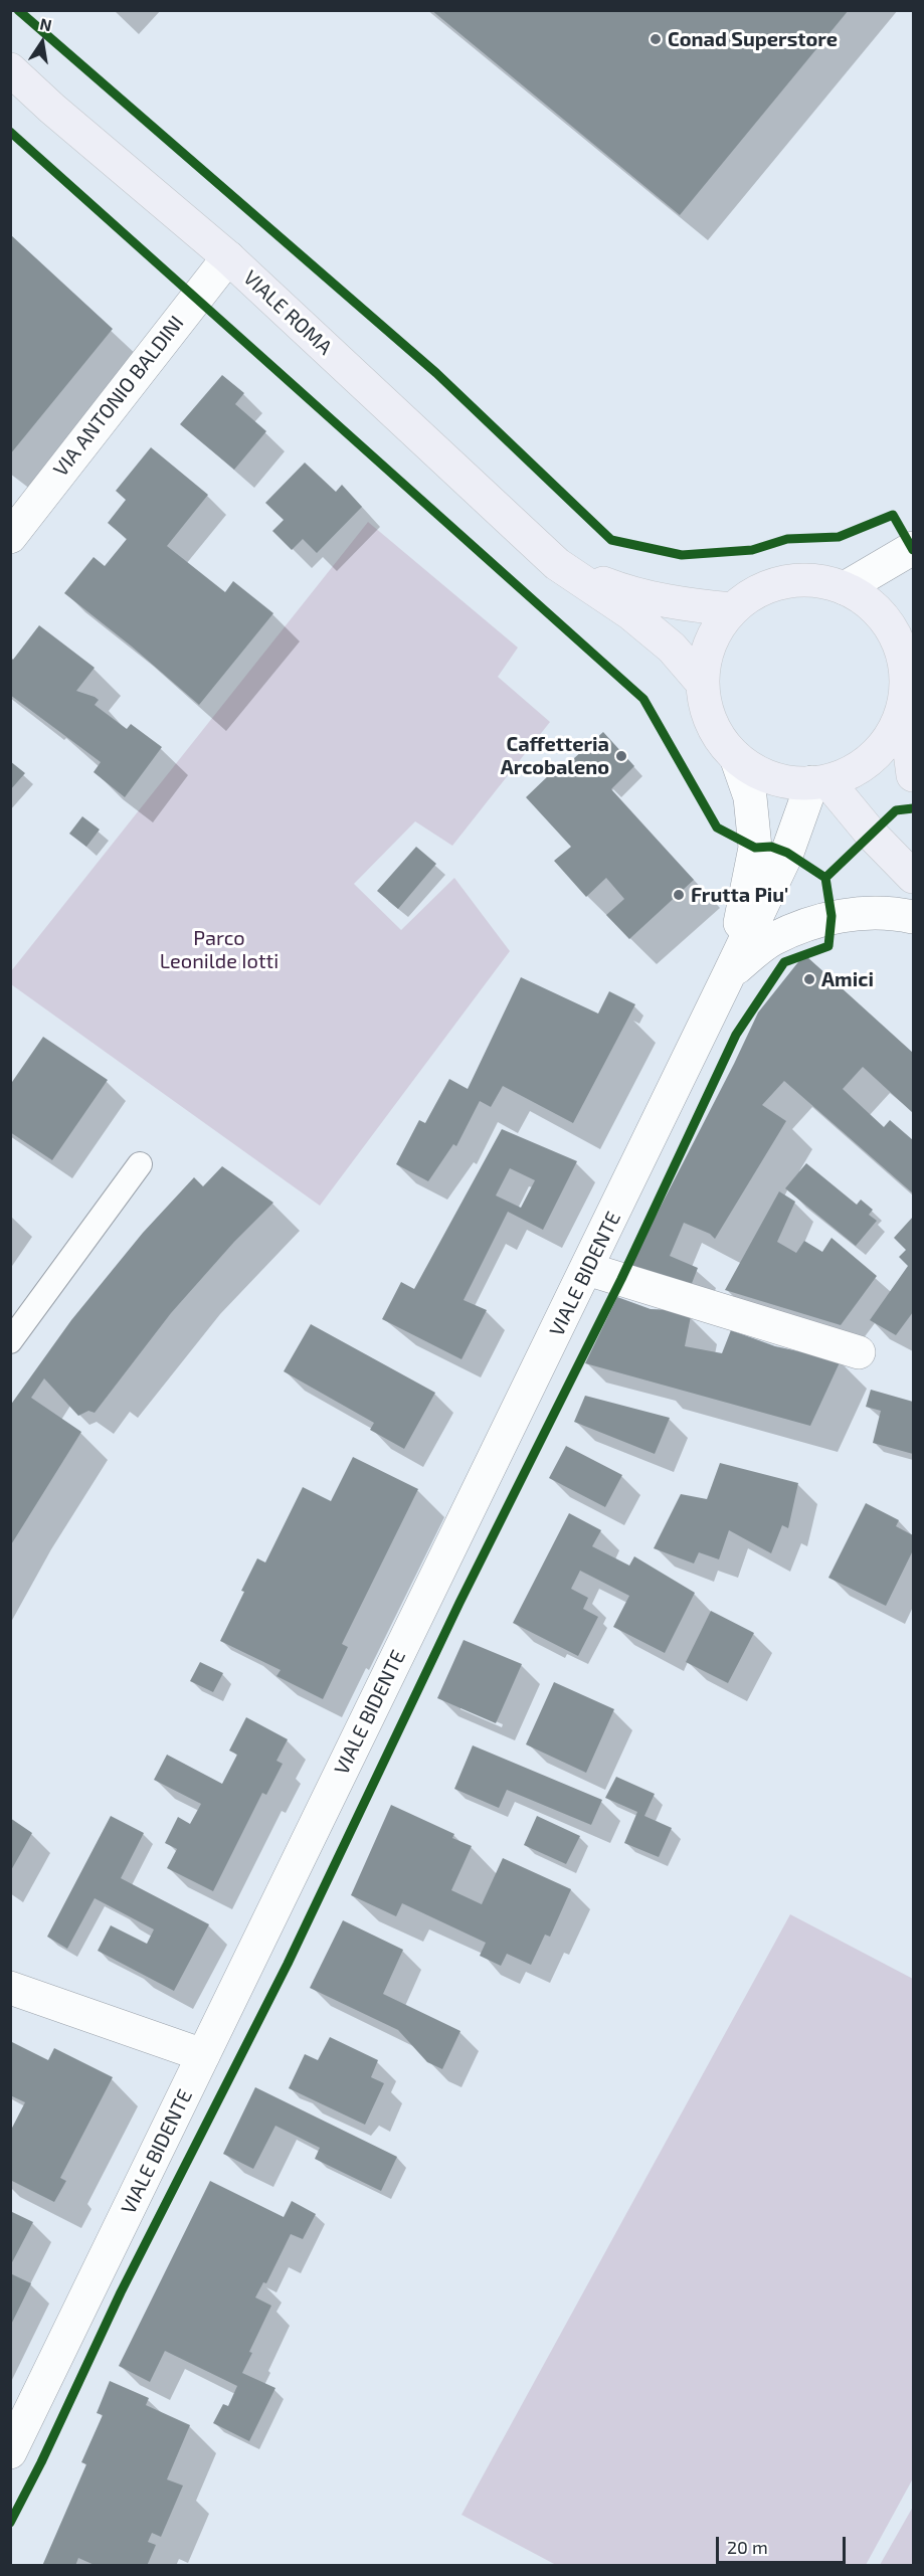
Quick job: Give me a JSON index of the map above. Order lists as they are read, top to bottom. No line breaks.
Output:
{"streets":{"main road":["VIALE ROMA"],"street":["VIA ANTONIO BALDINI","VIALE BIDENTE"]},"crossings":[["VIALE ROMA","VIA ANTONIO BALDINI"],["VIALE ROMA","VIALE BIDENTE"]],"parks":["Parco Leonilde Iotti"],"places":["Conad Superstore","Caffetteria Arcobaleno","Frutta Piu'","Amici"],"scale_bar":"20 m","north":"top"}
